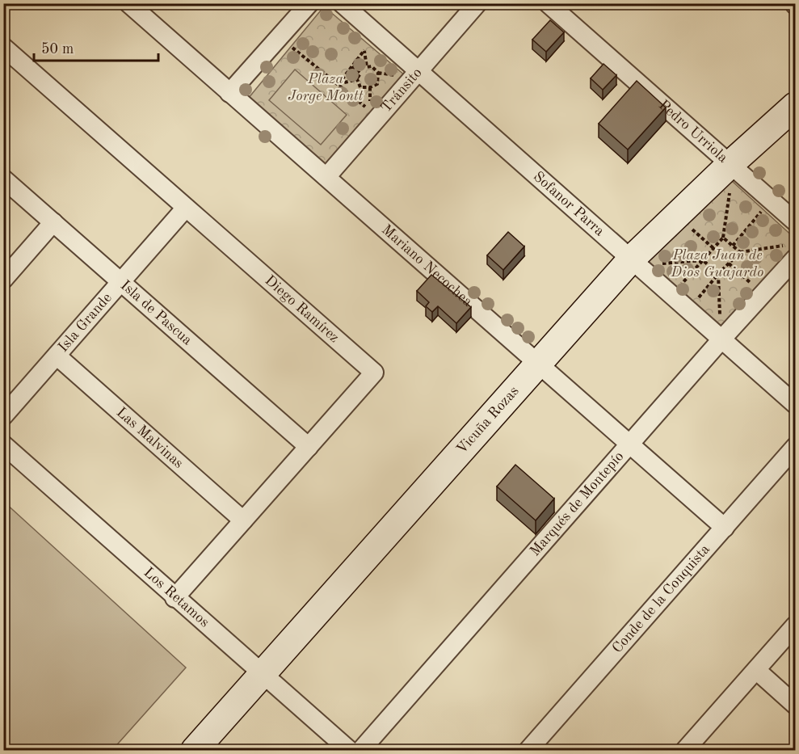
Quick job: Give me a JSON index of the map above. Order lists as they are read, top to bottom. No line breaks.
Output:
{"streets":{"street":["Tránsito","Pedro Urriola","Sofanor Parra","Mariano Necochea","Diego Ramírez","Isla de Pascua","Isla Grande","Vicuña Rozas","Las Malvinas","Marqués de Montepío","Los Retamos","Conde de la Conquista"]},"crossings":[["Tránsito","Sofanor Parra"],["Tránsito","Mariano Necochea"],["Pedro Urriola","Vicuña Rozas"],["Sofanor Parra","Vicuña Rozas"],["Sofanor Parra","Marqués de Montepío"],["Mariano Necochea","Vicuña Rozas"],["Mariano Necochea","Marqués de Montepío"],["Mariano Necochea","Conde de la Conquista"],["Diego Ramírez","Isla de Pascua"],["Diego Ramírez","Isla Grande"],["Diego Ramírez","Las Malvinas"],["Diego Ramírez","Los Retamos"],["Isla de Pascua","Isla Grande"],["Isla Grande","Las Malvinas"],["Vicuña Rozas","Los Retamos"]],"parks":["Plaza Jorge Montt","Plaza Juan de Dios Guajardo"],"scale_bar":"50 m"}
